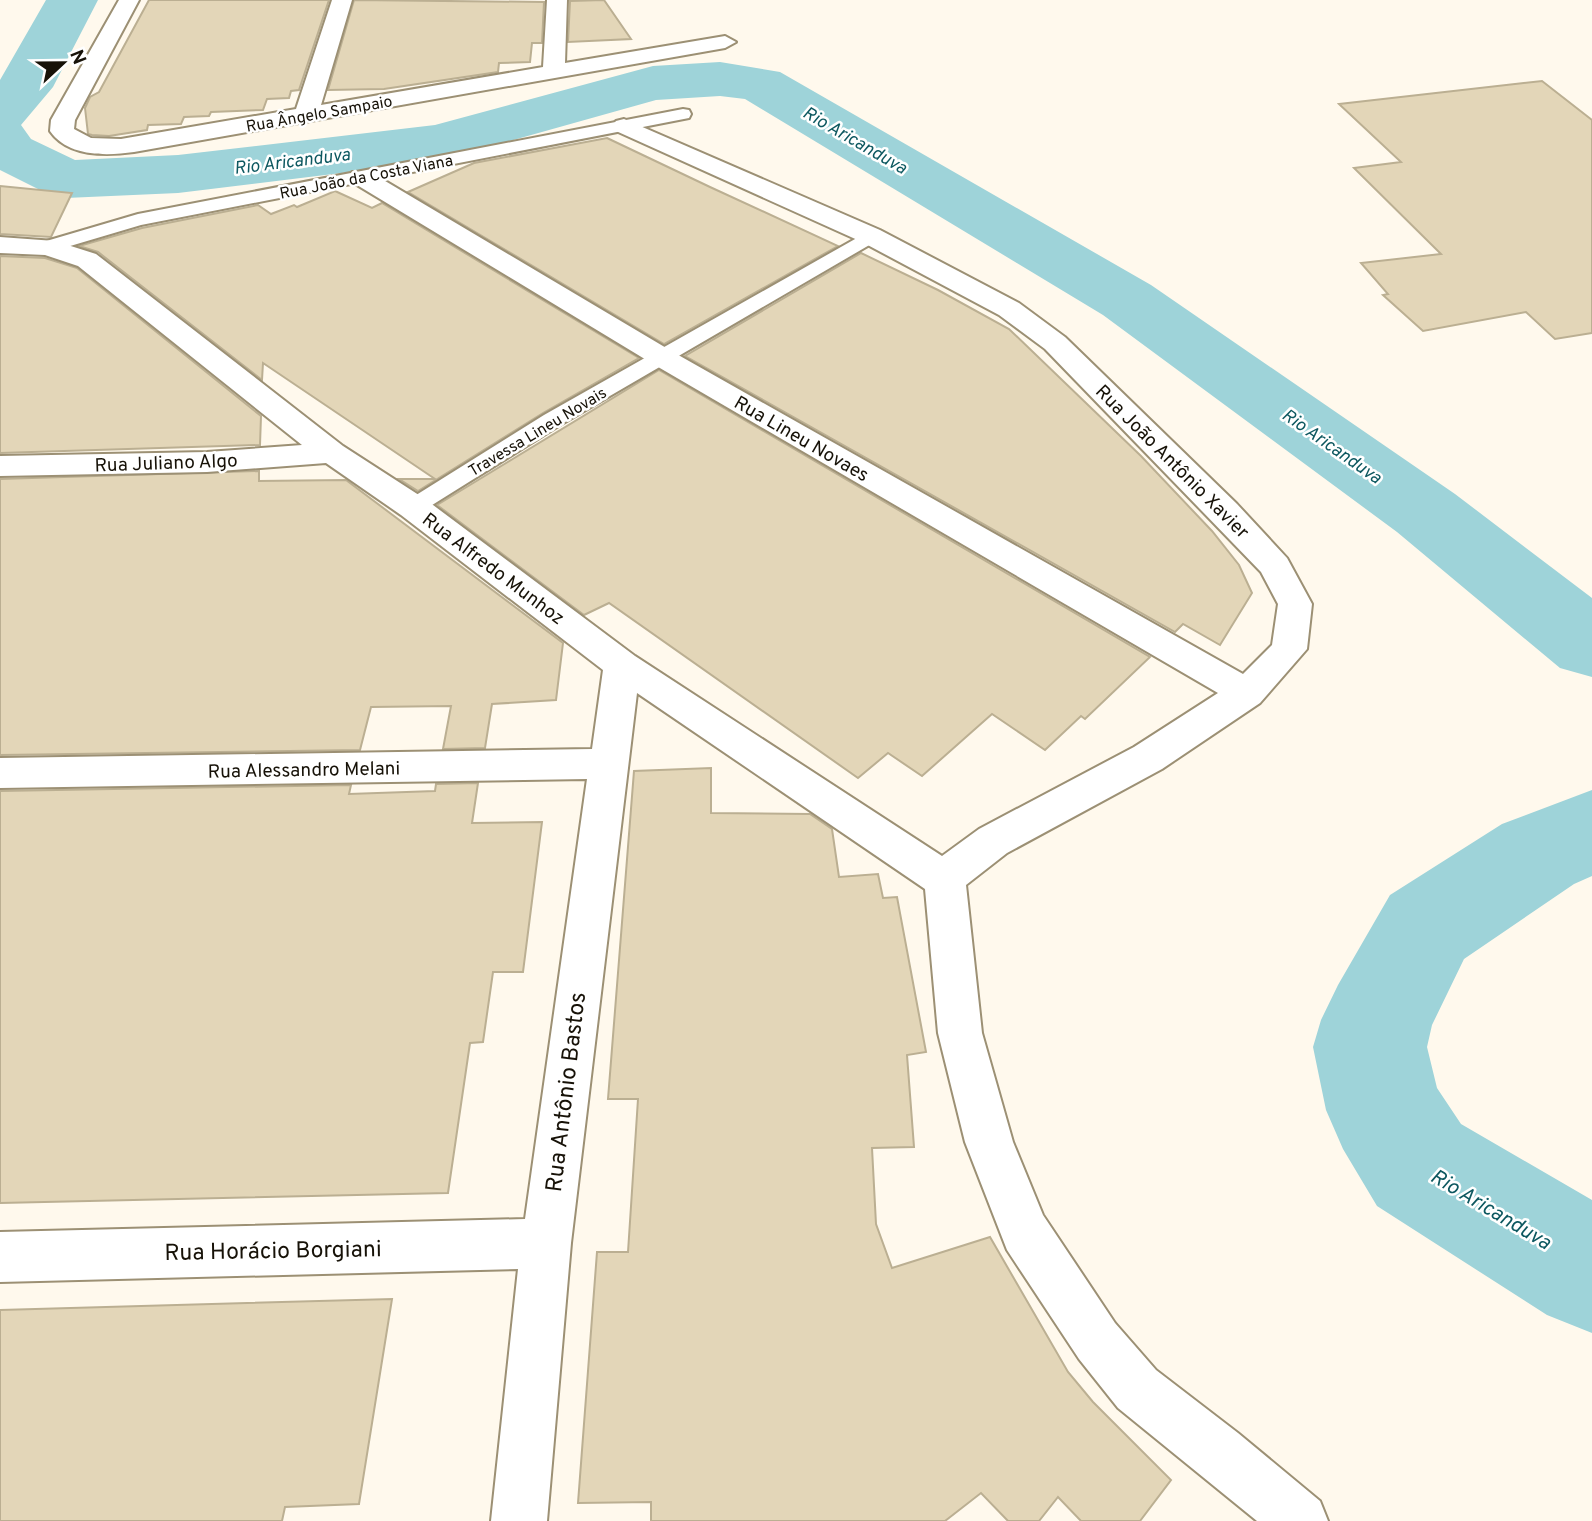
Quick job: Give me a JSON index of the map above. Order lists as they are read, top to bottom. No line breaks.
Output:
{"streets":{"street":["Rua Ângelo Sampaio","Rua Lineu Novaes","Rua João Antônio Xavier","Rua Juliano Algo","Rua Alfredo Munhoz","Rua Alessandro Melani","Rua Antônio Bastos","Rua Horácio Borgiani"],"lane":["Rua João da Costa Viana","Travessa Lineu Novais"]},"crossings":[["Rua João da Costa Viana","Rua Lineu Novaes"],["Rua João da Costa Viana","Rua João Antônio Xavier"],["Rua João da Costa Viana","Rua Alfredo Munhoz"],["Travessa Lineu Novais","Rua Lineu Novaes"],["Travessa Lineu Novais","Rua João Antônio Xavier"],["Travessa Lineu Novais","Rua Alfredo Munhoz"],["Rua Lineu Novaes","Rua João Antônio Xavier"],["Rua João Antônio Xavier","Rua Alfredo Munhoz"],["Rua Juliano Algo","Rua Alfredo Munhoz"],["Rua Alfredo Munhoz","Rua Antônio Bastos"],["Rua Alessandro Melani","Rua Antônio Bastos"],["Rua Antônio Bastos","Rua Horácio Borgiani"]],"water":["Rio Aricanduva"],"north":"right"}
